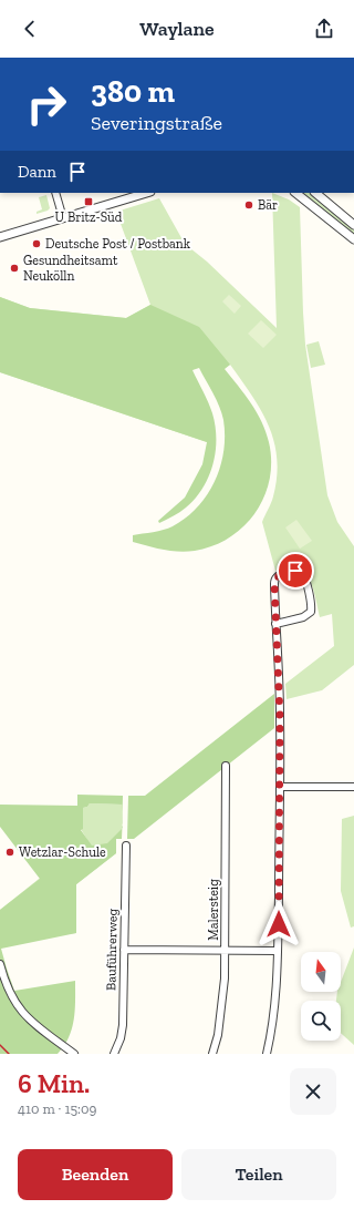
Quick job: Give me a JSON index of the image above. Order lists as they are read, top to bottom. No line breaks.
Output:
{"streets":{"street":["Malersteig","Bauführerweg"]},"places":{"transit":["U Britz-Süd"],"other":["Bär","Deutsche Post / Postbank","Gesundheitsamt Neukölln","Wetzlar-Schule"]},"north":"top","page":{"header":"Waylane","turn":["380 m","Severingstraße"],"then":"Dann","heading":["6 Min.","410 m · 15:09"],"buttons":["Beenden","Teilen"]}}
